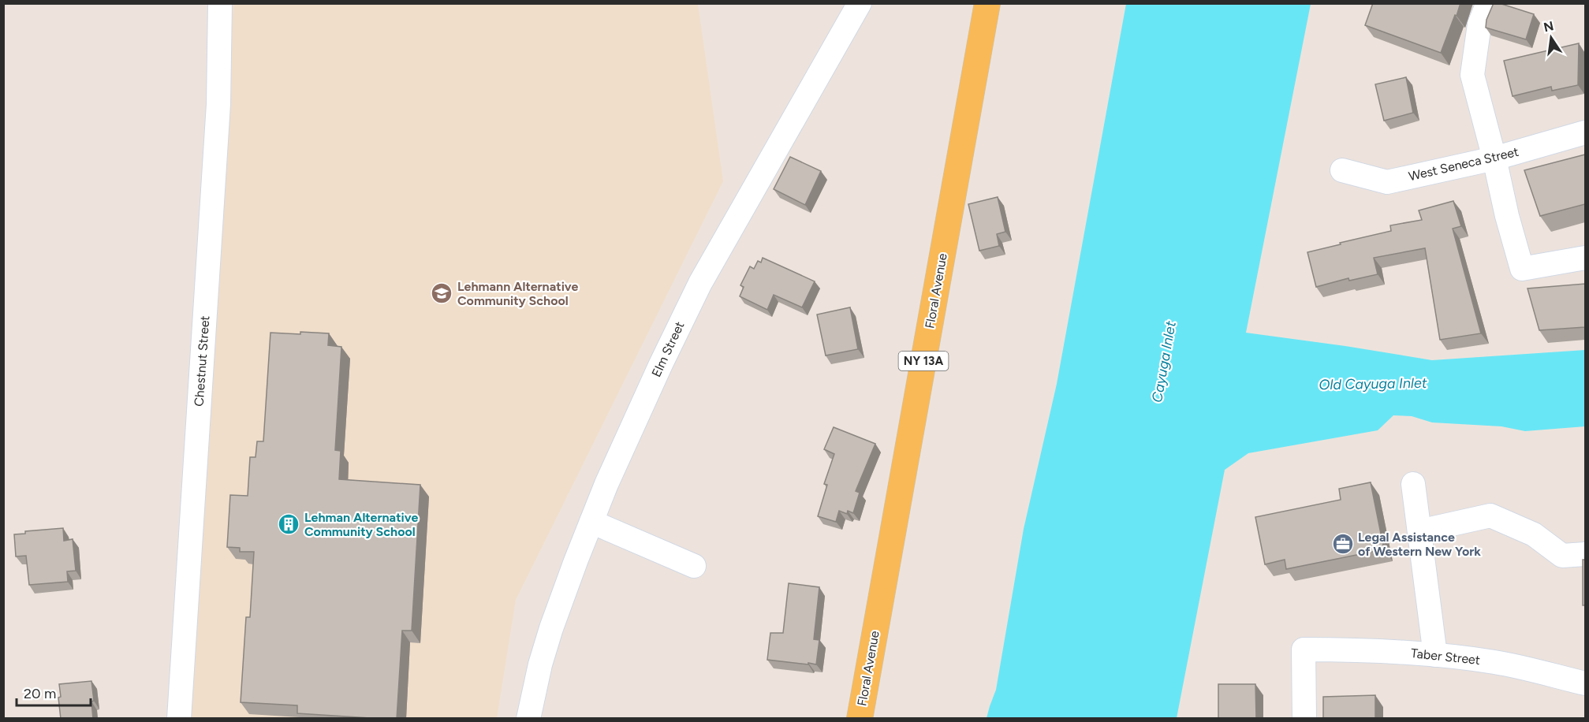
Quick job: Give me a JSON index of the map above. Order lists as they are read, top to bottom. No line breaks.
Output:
{"streets":{"main road":["Floral Avenue","NY 13A"],"street":["West Seneca Street","Elm Street","Chestnut Street","Taber Street"]},"water":["Cayuga Inlet","Old Cayuga Inlet"],"places":{"school or university":["Lehmann Alternative Community School"],"building":["Lehman Alternative Community School"],"office":["Legal Assistance of Western New York"]},"scale_bar":"20 m","north":"top"}
